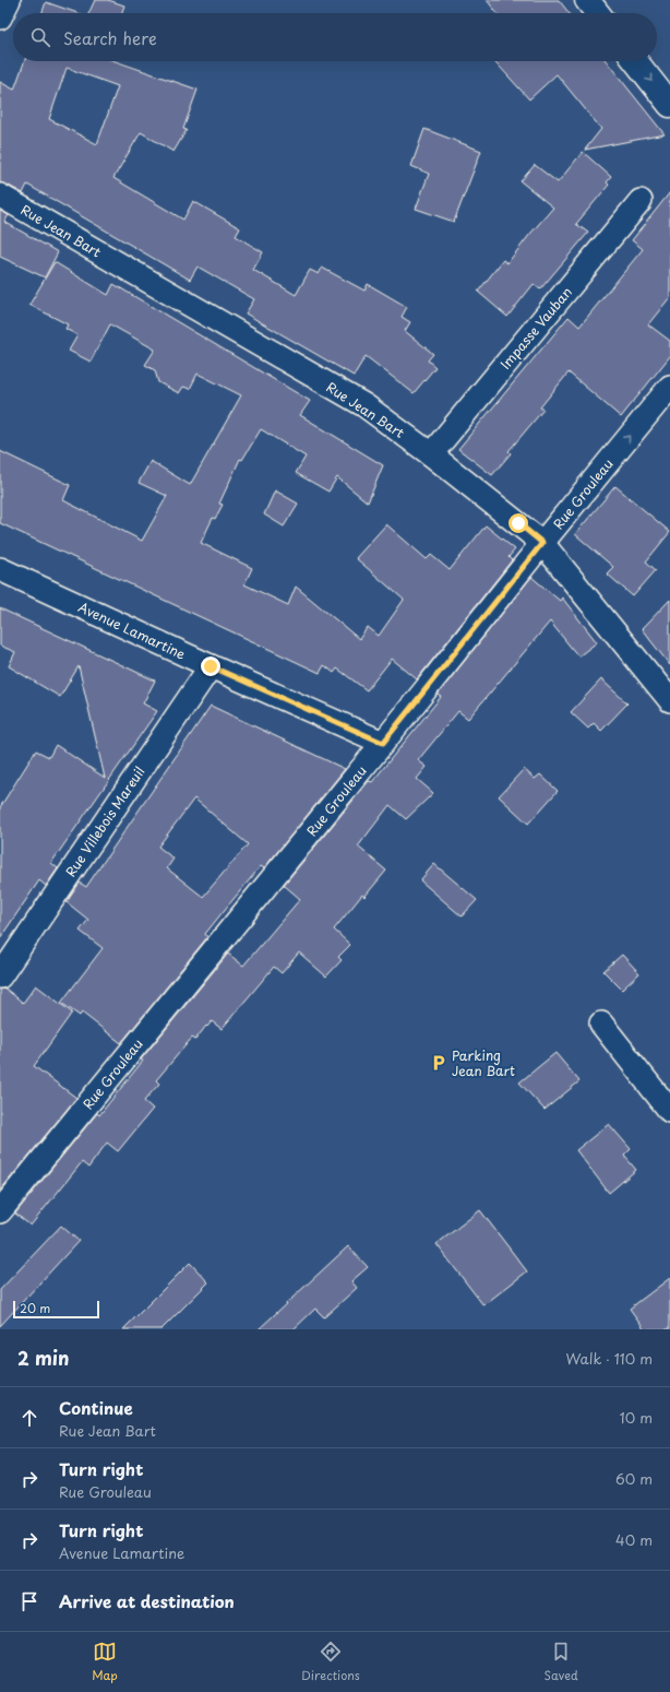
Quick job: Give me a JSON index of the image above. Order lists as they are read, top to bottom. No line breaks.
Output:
{"streets":{"street":["Rue Jean Bart","Impasse Vauban","Rue Grouleau","Avenue Lamartine","Rue Villebois Mareuil"]},"crossings":[["Rue Jean Bart","Impasse Vauban"],["Rue Jean Bart","Rue Grouleau"],["Rue Grouleau","Avenue Lamartine"],["Avenue Lamartine","Rue Villebois Mareuil"]],"places":{"parking":["Parking Jean Bart"]},"scale_bar":"20 m","page":{"search":"Search here","scale":"20 m","heading":["2 min","Walk · 110 m"],"list":[["Continue","Rue Jean Bart","10 m"],["Turn right","Rue Grouleau","60 m"],["Turn right","Avenue Lamartine","40 m"],"Arrive at destination"],"nav":["Map","Directions","Saved"]}}
